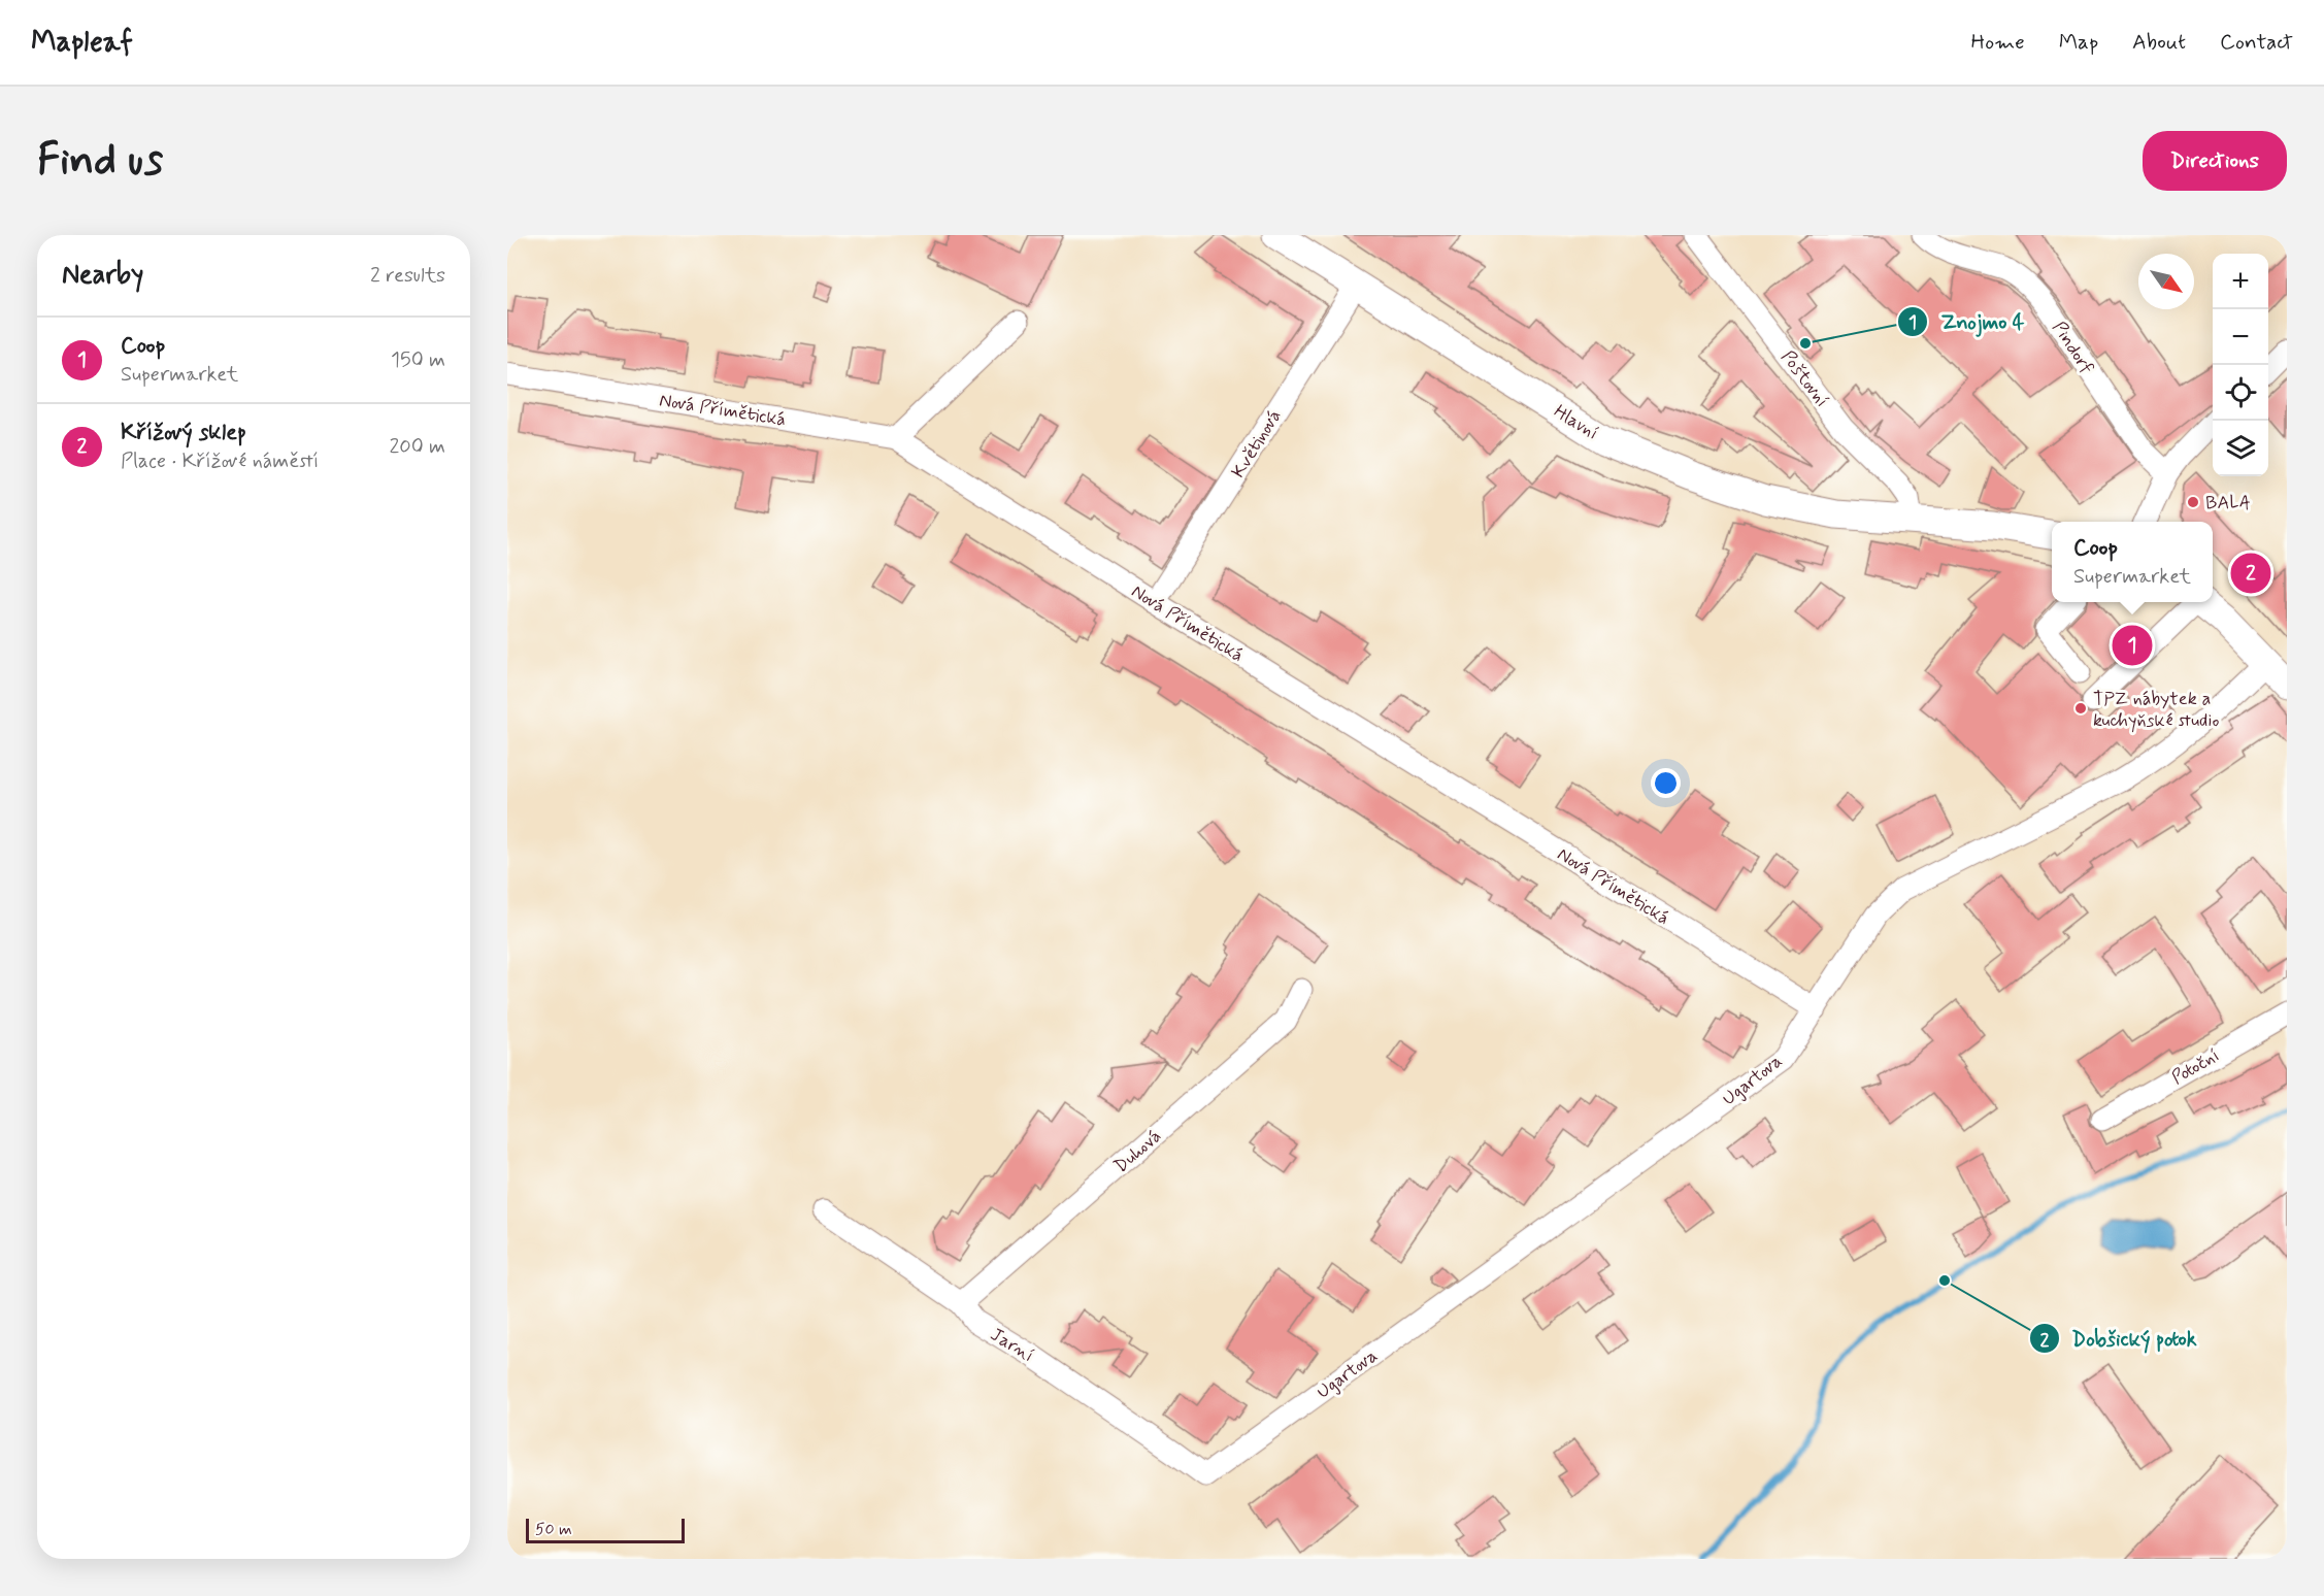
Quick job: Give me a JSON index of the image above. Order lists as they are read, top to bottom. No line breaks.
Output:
{"streets":{"main road":["Hlavní"],"street":["Pindorf","Poštovní","Nová Přímětická","Květinová","Potoční","Ugartova","Duhová","Jarní"]},"crossings":[["Poštovní","Hlavní"],["Nová Přímětická","Květinová"],["Nová Přímětická","Ugartova"],["Hlavní","Květinová"],["Ugartova","Jarní"],["Duhová","Jarní"]],"places":["Znojmo 4","BALA","TPZ nábytek a kuchyňské studio","Dobšický potok"],"scale_bar":"50 m","north":"bottom right","page":{"header":"Mapleaf","nav":["Home","Map","About","Contact"],"buttons":"Directions","title":"Find us","heading":["Nearby","2 results"],"map_buttons":["+","−"],"list":[{"mark":"1","name":"Coop","note":"Supermarket","value":"150 m"},{"mark":"2","name":"Křížový sklep","note":"Place · Křížové náměstí","value":"200 m"}],"popup":["Coop","Supermarket"],"pins":["2","1"],"scale":"50 m"}}
